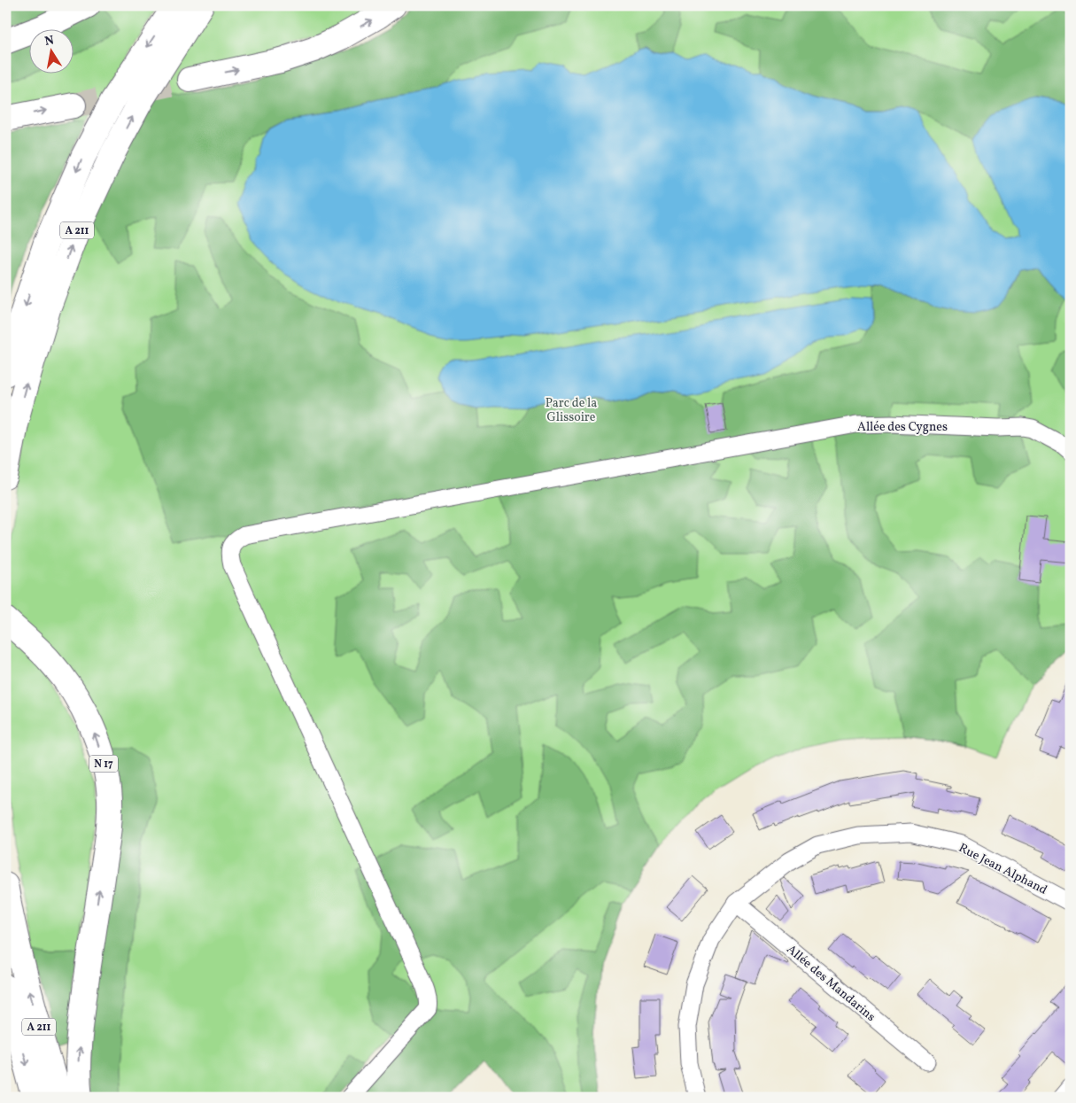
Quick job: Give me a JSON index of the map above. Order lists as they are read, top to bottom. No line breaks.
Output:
{"streets":{"highway":["A 211","N 17"],"street":["Allée des Cygnes","Rue Jean Alphand","Allée des Mandarins"]},"crossings":[["Rue Jean Alphand","Allée des Mandarins"]],"parks":["Parc de la Glissoire"],"north":"top"}
